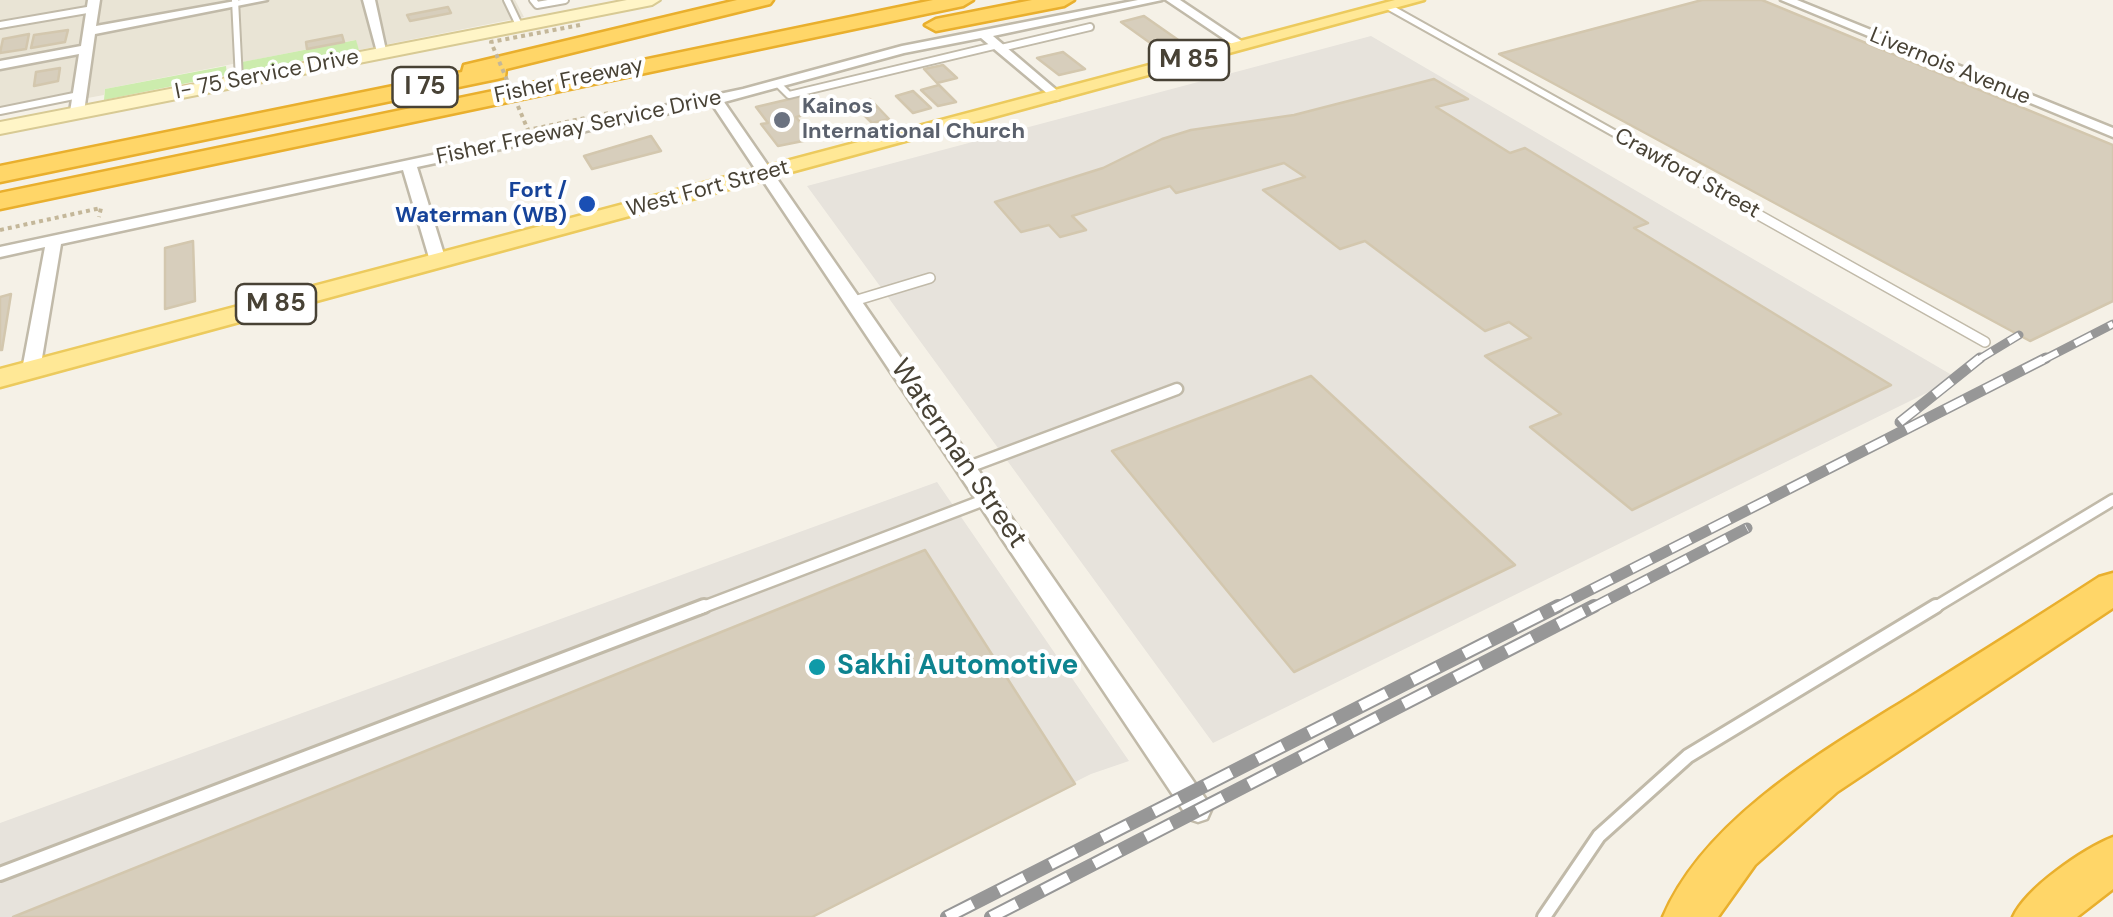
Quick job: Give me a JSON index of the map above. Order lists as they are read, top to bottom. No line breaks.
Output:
{"streets":{"highway":["Fisher Freeway","I 75"],"main road":["M 85","I- 75 Service Drive","West Fort Street"],"street":["Livernois Avenue","Fisher Freeway Service Drive","Waterman Street"],"lane":["Crawford Street"]},"crossings":[["Fisher Freeway Service Drive","Waterman Street"],["Crawford Street","West Fort Street"],["West Fort Street","Waterman Street"]],"places":["Kainos International Church","Fort / Waterman (WB)","Sakhi Automotive"]}
